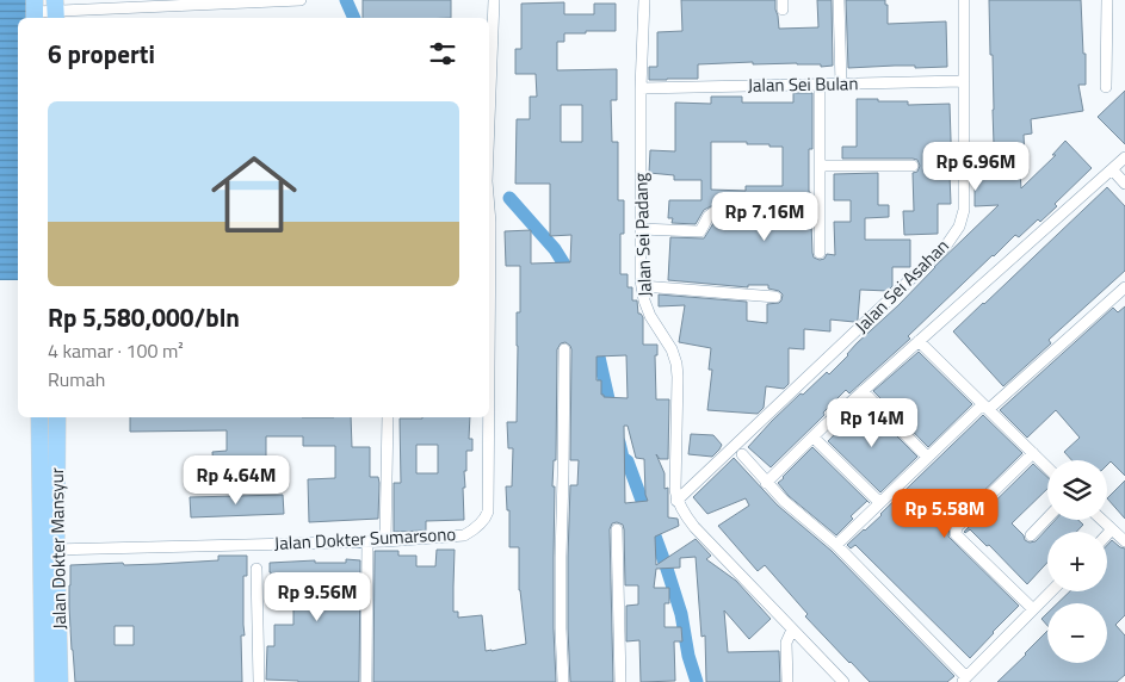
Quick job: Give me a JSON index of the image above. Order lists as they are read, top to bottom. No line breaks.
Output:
{"streets":{"main road":["Jalan Dokter Mansyur"],"street":["Jalan Sei Bulan","Jalan Sei Padang","Jalan Sei Asahan","Jalan Dokter Sumarsono"]},"crossings":[["Jalan Sei Bulan","Jalan Sei Padang"],["Jalan Sei Bulan","Jalan Sei Asahan"],["Jalan Sei Padang","Jalan Sei Asahan"],["Jalan Dokter Sumarsono","Jalan Dokter Mansyur"]],"page":{"heading":"6 properti","list":[{"name":"Rp 5,580,000/bln","note":"4 kamar · 100 m² · Rumah"}],"price":["Rp 6.96M","Rp 7.16M","Rp 14M","Rp 4.64M","Rp 5.58M","Rp 9.56M"],"map_buttons":["+","−"]}}
